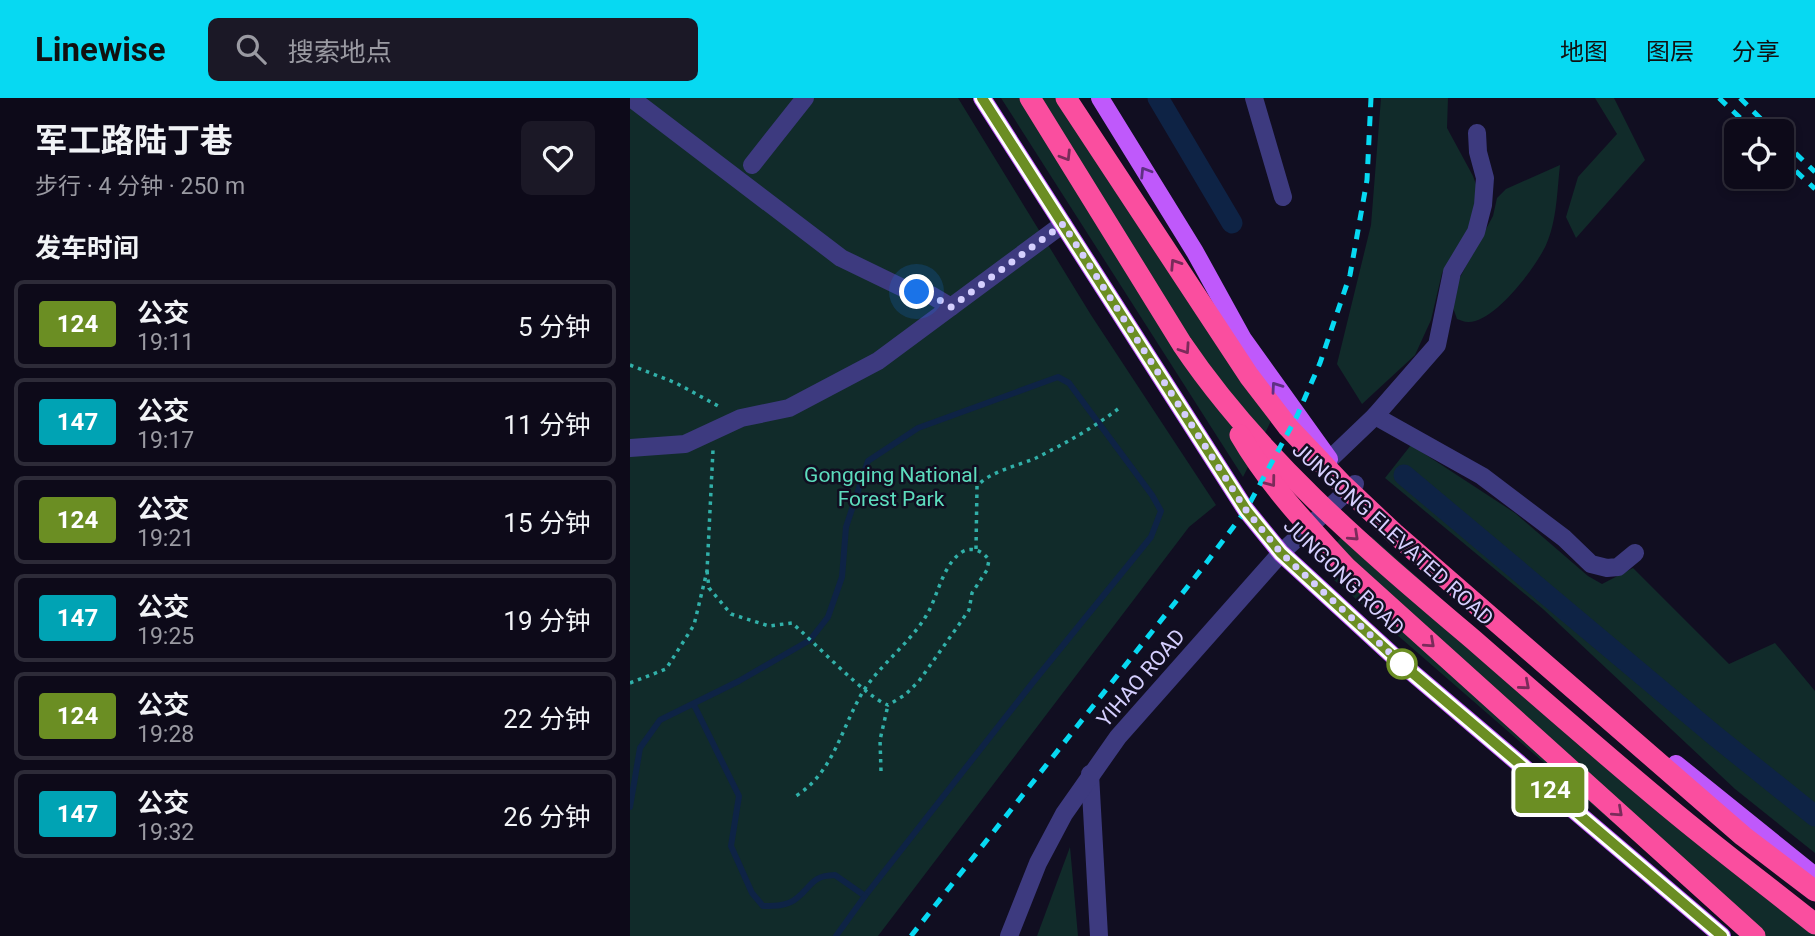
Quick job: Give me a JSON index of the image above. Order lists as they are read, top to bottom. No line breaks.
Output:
{"streets":{"highway":["JUNGONG ELEVATED ROAD"],"main road":["JUNGONG ROAD"],"street":["YIHAO ROAD"]},"crossings":[["JUNGONG ROAD","YIHAO ROAD"]],"parks":["Gongqing National Forest Park"],"lines":["bus line 124"],"page":{"header":"Linewise","search":"搜索地点","nav":["地图","图层","分享"],"heading":[["军工路陆丁巷","步行 · 4 分钟 · 250 m"],"发车时间"],"on_map":"124","list":[{"mark":"124","name":"公交","note":"19:11","value":"5 分钟"},{"mark":"147","name":"公交","note":"19:17","value":"11 分钟"},{"mark":"124","name":"公交","note":"19:21","value":"15 分钟"},{"mark":"147","name":"公交","note":"19:25","value":"19 分钟"},{"mark":"124","name":"公交","note":"19:28","value":"22 分钟"},{"mark":"147","name":"公交","note":"19:32","value":"26 分钟"}]}}
